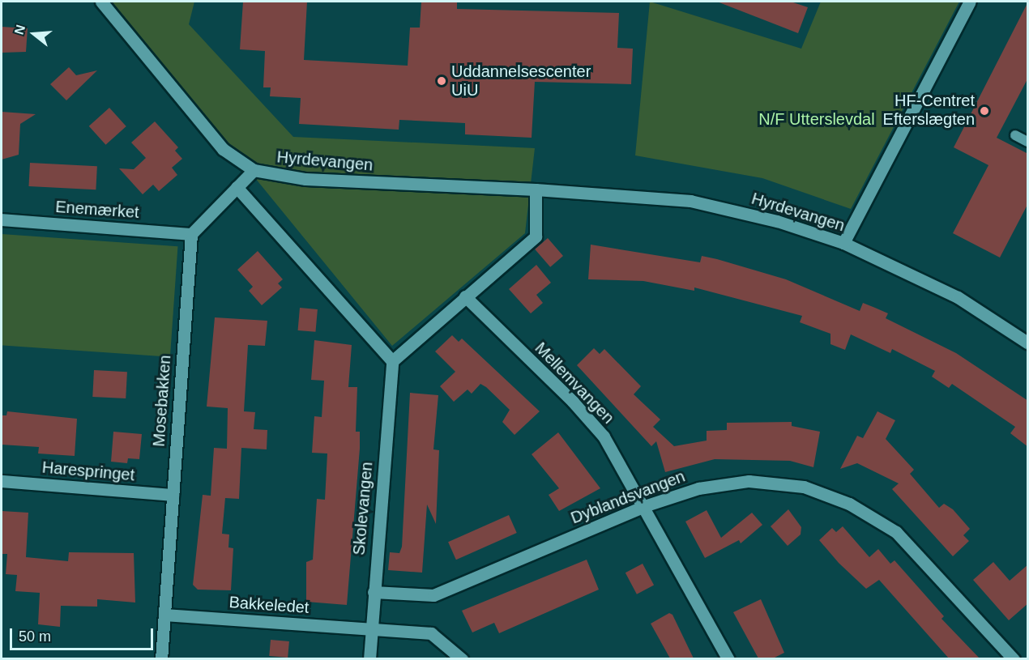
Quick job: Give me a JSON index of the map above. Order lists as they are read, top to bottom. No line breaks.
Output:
{"streets":{"street":["Hyrdevangen","Enemærket","Mellemvangen","Mosebakken","Harespringet","Dyblandsvangen","Skolevangen","Bakkeledet"]},"crossings":[["Enemærket","Mosebakken"],["Mellemvangen","Dyblandsvangen"],["Mosebakken","Harespringet"],["Mosebakken","Bakkeledet"],["Dyblandsvangen","Skolevangen"],["Skolevangen","Bakkeledet"]],"parks":["N/F Utterslevdal"],"places":["Uddannelsescenter UiU","HF-Centret Efterslægten"],"scale_bar":"50 m","north":"left"}
